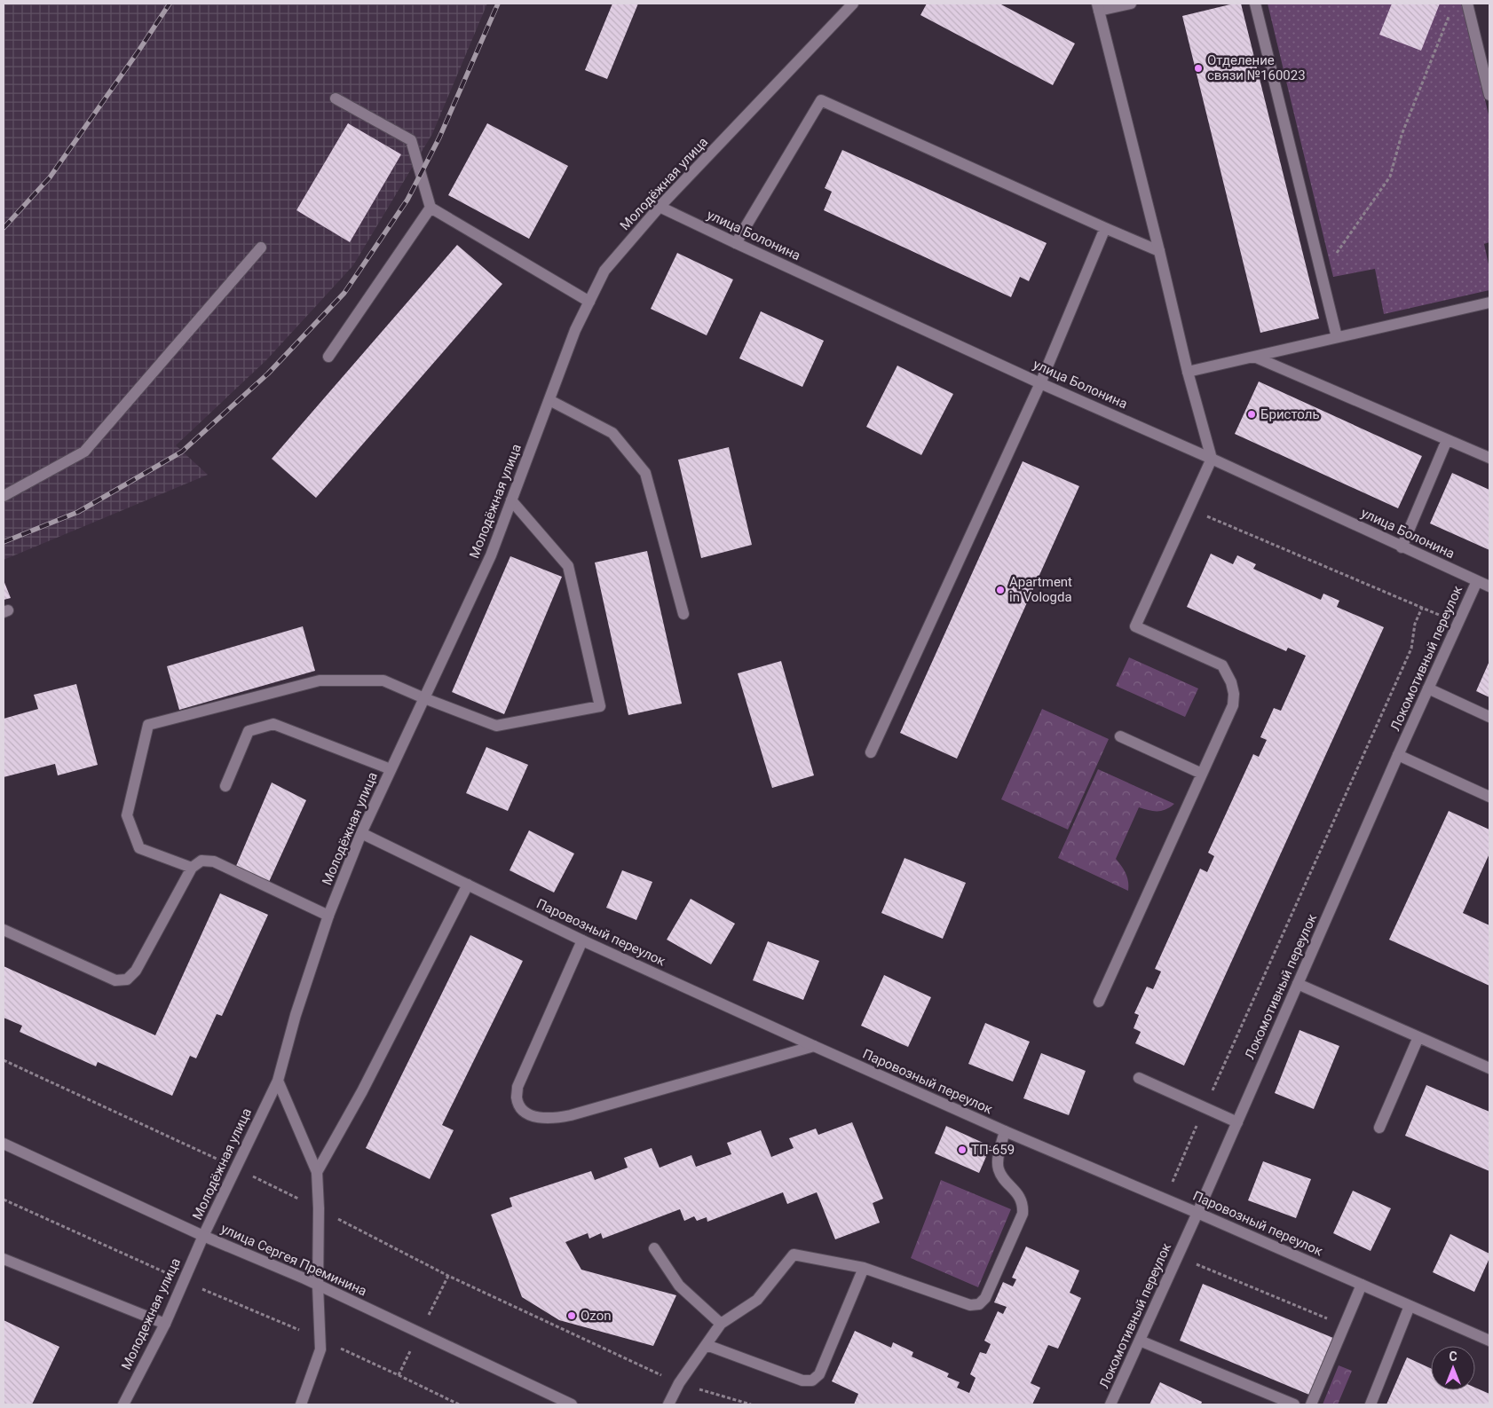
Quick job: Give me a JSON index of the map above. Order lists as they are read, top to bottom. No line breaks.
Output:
{"streets":{"street":["Молодёжная улица","улица Болонина","Локомотивный переулок","Паровозный переулок","улица Сергея Преминина","Молодежная улица"]},"crossings":[["Молодёжная улица","улица Болонина"],["Молодёжная улица","Паровозный переулок"],["Молодёжная улица","улица Сергея Преминина"],["Молодёжная улица","Молодежная улица"],["улица Болонина","Локомотивный переулок"],["Локомотивный переулок","Паровозный переулок"],["улица Сергея Преминина","Молодежная улица"]],"places":["Отделение связи №160023","Бристоль","Apartment in Vologda","ТП-659","Ozon"],"north":"top"}
